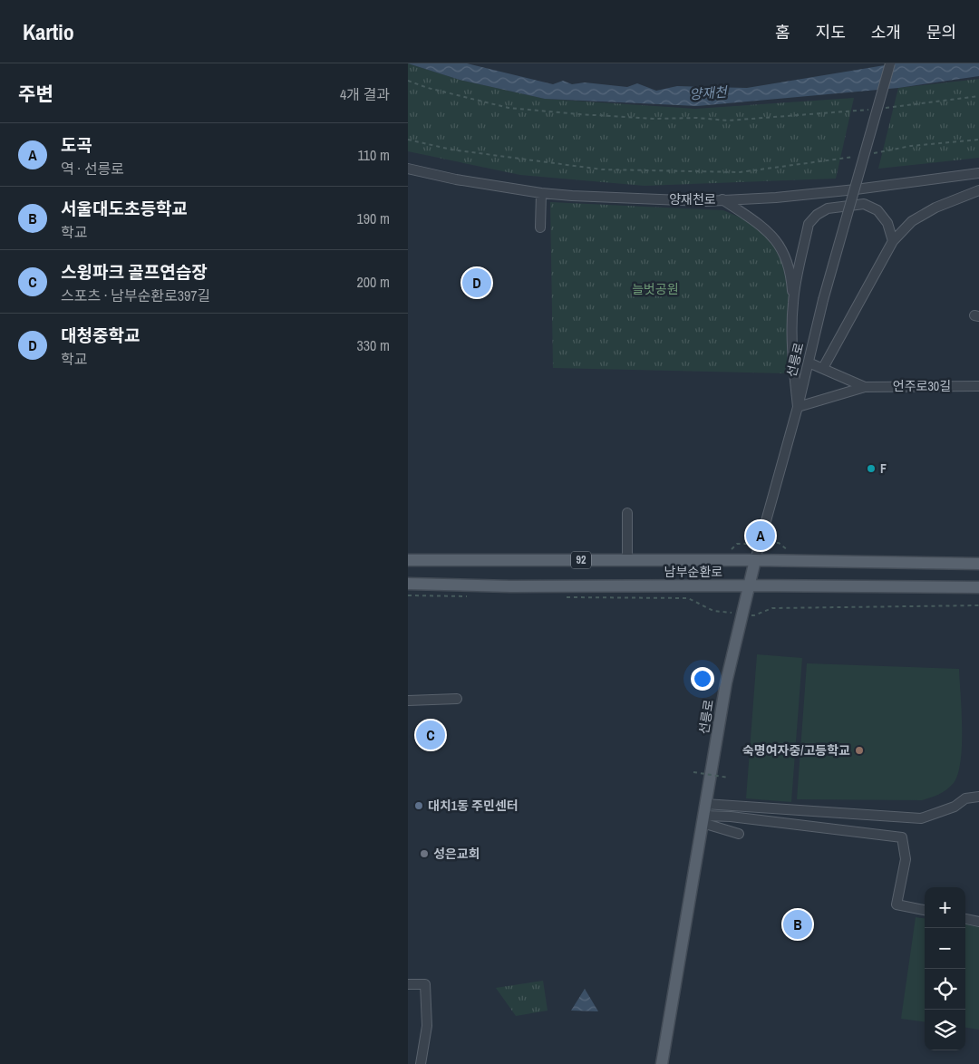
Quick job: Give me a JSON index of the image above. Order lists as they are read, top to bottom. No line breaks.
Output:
{"streets":{"main road":["선릉로","92","남부순환로"],"street":["양재천로","언주로30길"]},"crossings":[["선릉로","남부순환로"]],"water":["양재천"],"parks":["늘벗공원"],"places":["F","숙명여자중/고등학교","대치1동 주민센터","성은교회"],"page":{"header":"Kartio","nav":["홈","지도","소개","문의"],"heading":["주변","4개 결과"],"list":[{"mark":"A","name":"도곡","note":"역 · 선릉로","value":"110 m"},{"mark":"B","name":"서울대도초등학교","note":"학교","value":"190 m"},{"mark":"C","name":"스윙파크 골프연습장","note":"스포츠 · 남부순환로397길","value":"200 m"},{"mark":"D","name":"대청중학교","note":"학교","value":"330 m"}],"pins":["D","A","C","B"],"map_buttons":["+","−"]}}
